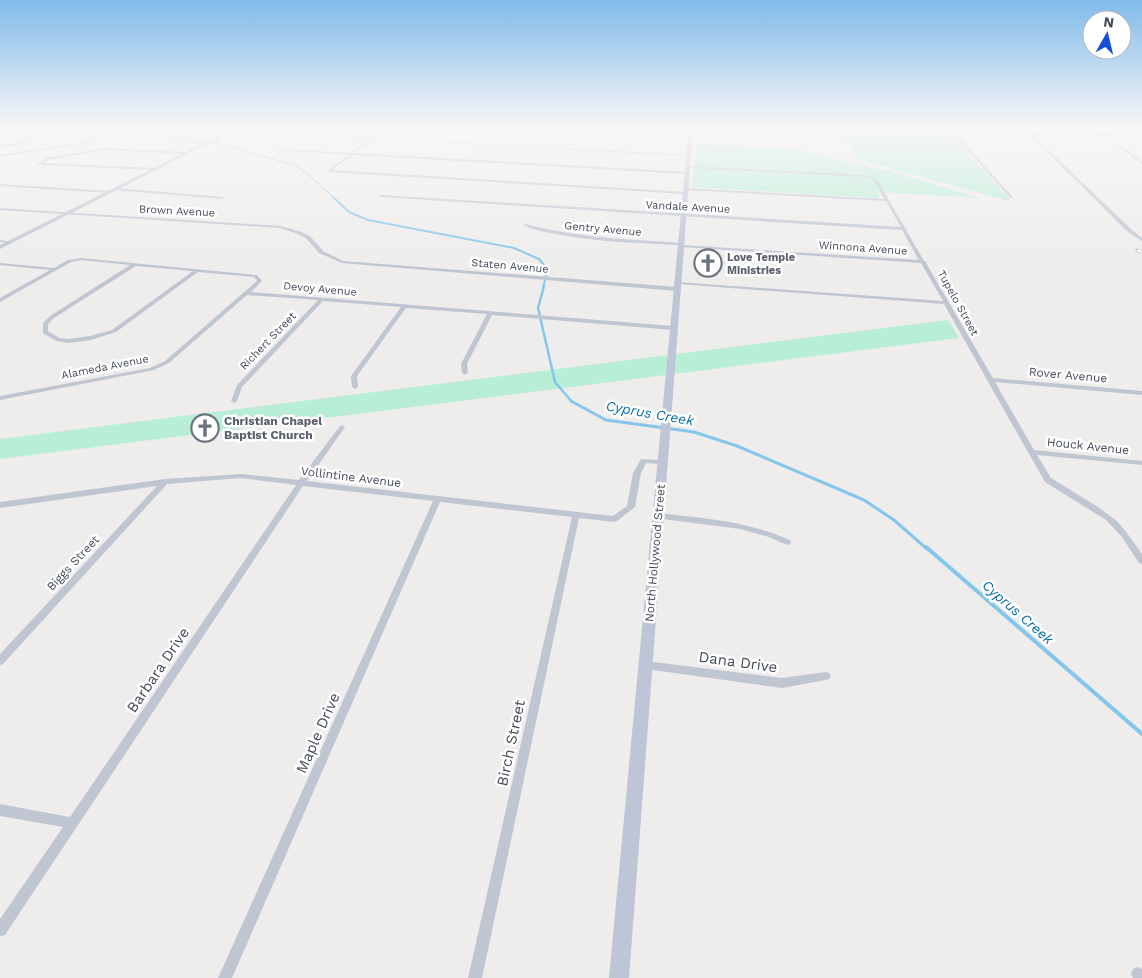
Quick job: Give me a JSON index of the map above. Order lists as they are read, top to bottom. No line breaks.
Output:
{"streets":{"main road":["North Hollywood Street"],"street":["Vandale Avenue","Brown Avenue","Gentry Avenue","Winnona Avenue","Staten Avenue","Devoy Avenue","Tupelo Street","Richert Street","Alameda Avenue","Rover Avenue","Houck Avenue","Vollintine Avenue","Biggs Street","Dana Drive","Barbara Drive","Maple Drive","Birch Street"]},"crossings":[["Vandale Avenue","Tupelo Street"],["Vandale Avenue","North Hollywood Street"],["Brown Avenue","Staten Avenue"],["Gentry Avenue","Winnona Avenue"],["Gentry Avenue","North Hollywood Street"],["Winnona Avenue","Tupelo Street"],["Winnona Avenue","North Hollywood Street"],["Staten Avenue","Tupelo Street"],["Staten Avenue","North Hollywood Street"],["Devoy Avenue","Richert Street"],["Devoy Avenue","Alameda Avenue"],["Devoy Avenue","North Hollywood Street"],["Tupelo Street","Rover Avenue"],["Tupelo Street","Houck Avenue"],["Vollintine Avenue","North Hollywood Street"],["Vollintine Avenue","Biggs Street"],["Vollintine Avenue","Barbara Drive"],["Vollintine Avenue","Maple Drive"],["Vollintine Avenue","Birch Street"],["North Hollywood Street","Dana Drive"]],"water":["Cyprus Creek"],"places":{"church":["Love Temple Ministries","Christian Chapel Baptist Church"]},"north":"top"}
